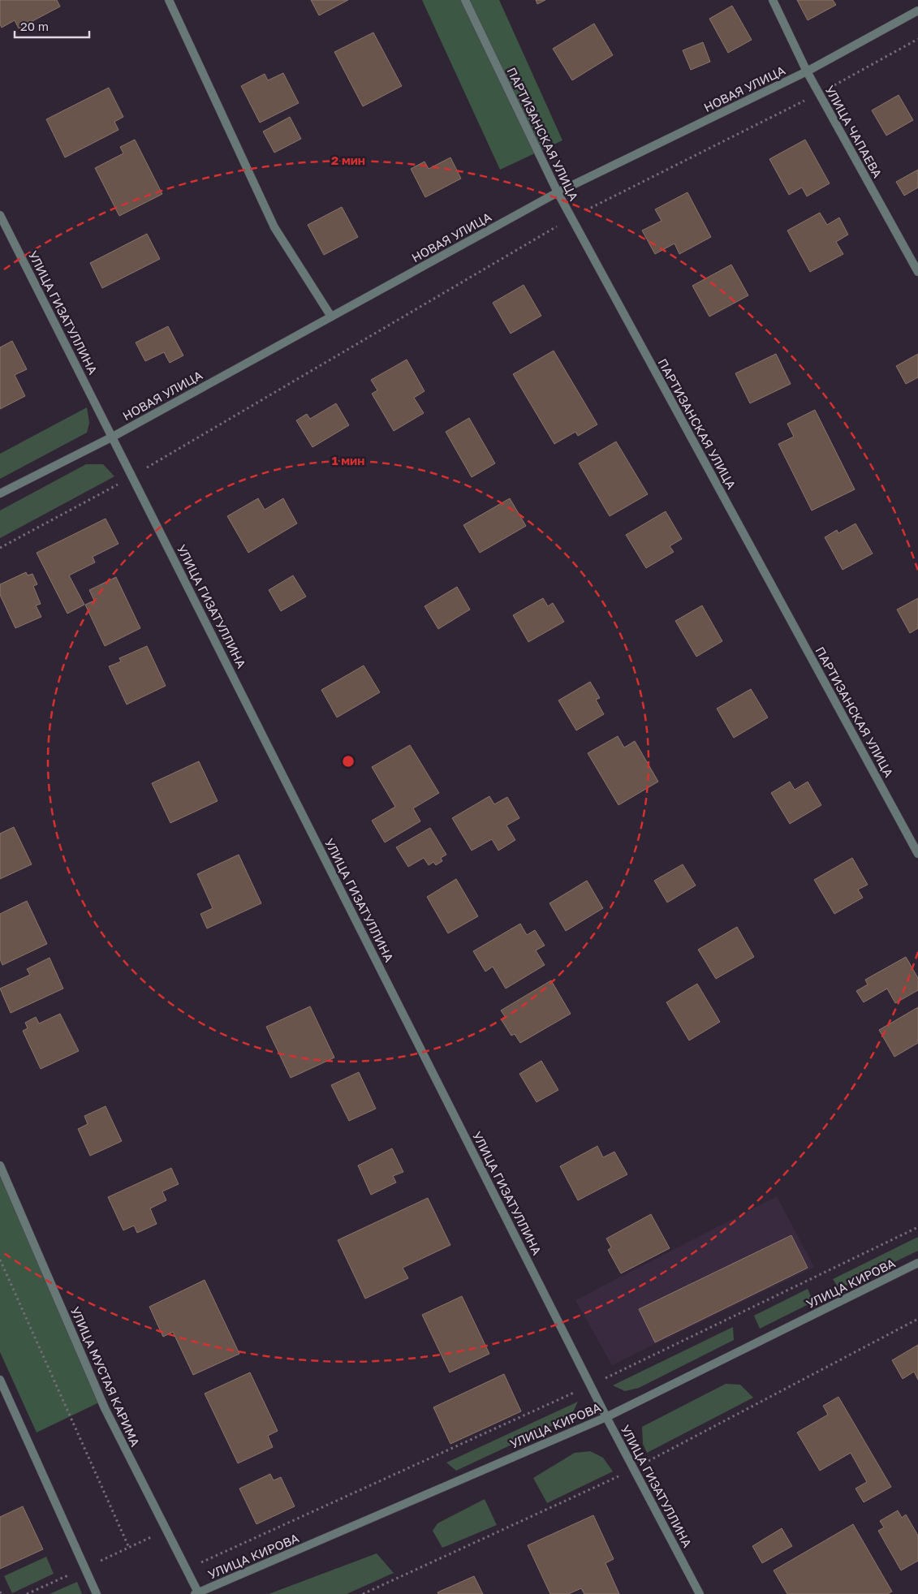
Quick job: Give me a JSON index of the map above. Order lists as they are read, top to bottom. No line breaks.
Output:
{"streets":{"street":["НОВАЯ УЛИЦА","УЛИЦА ЧАПАЕВА","ПАРТИЗАНСКАЯ УЛИЦА","УЛИЦА ГИЗАТУЛЛИНА","УЛИЦА КИРОВА","УЛИЦА МУСТАЯ КАРИМА"]},"crossings":[["НОВАЯ УЛИЦА","УЛИЦА ЧАПАЕВА"],["НОВАЯ УЛИЦА","ПАРТИЗАНСКАЯ УЛИЦА"],["НОВАЯ УЛИЦА","УЛИЦА ГИЗАТУЛЛИНА"],["УЛИЦА ГИЗАТУЛЛИНА","УЛИЦА КИРОВА"],["УЛИЦА КИРОВА","УЛИЦА МУСТАЯ КАРИМА"]],"scale_bar":"20 m","rings":["2 мин","1 мин"]}
